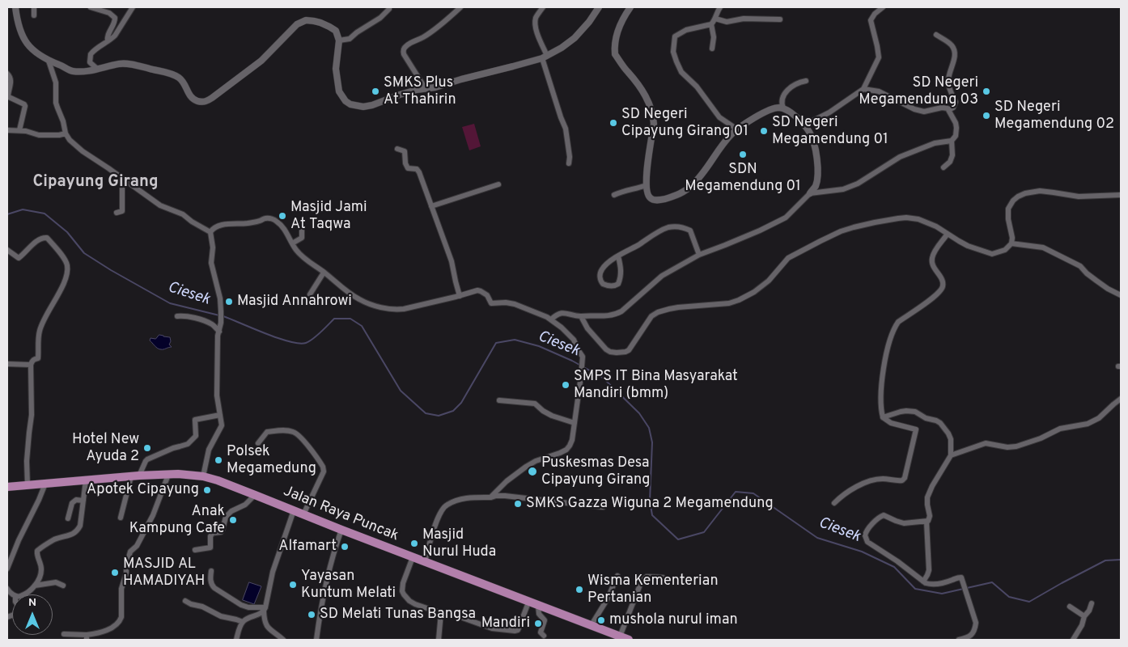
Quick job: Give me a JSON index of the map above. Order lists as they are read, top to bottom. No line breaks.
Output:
{"streets":{"highway":["Jalan Raya Puncak"]},"districts":["Cipayung Girang"],"water":["Ciesek"],"places":["SMKS Plus At Thahirin","SD Negeri Megamendung 03","SD Negeri Megamendung 02","SD Negeri Cipayung Girang 01","SD Negeri Megamendung 01","SDN Megamendung 01","Masjid Jami At Taqwa","Masjid Annahrowi","SMPS IT Bina Masyarakat Mandiri (bmm)","Hotel New Ayuda 2","Polsek Megamedung","Puskesmas Desa Cipayung Girang","Apotek Cipayung","SMKS Gazza Wiguna 2 Megamendung","Anak Kampung Cafe","Masjid Nurul Huda","Alfamart","MASJID AL HAMADIYAH","Yayasan Kuntum Melati","Wisma Kementerian Pertanian","SD Melati Tunas Bangsa","mushola nurul iman","Mandiri"],"north":"top"}
